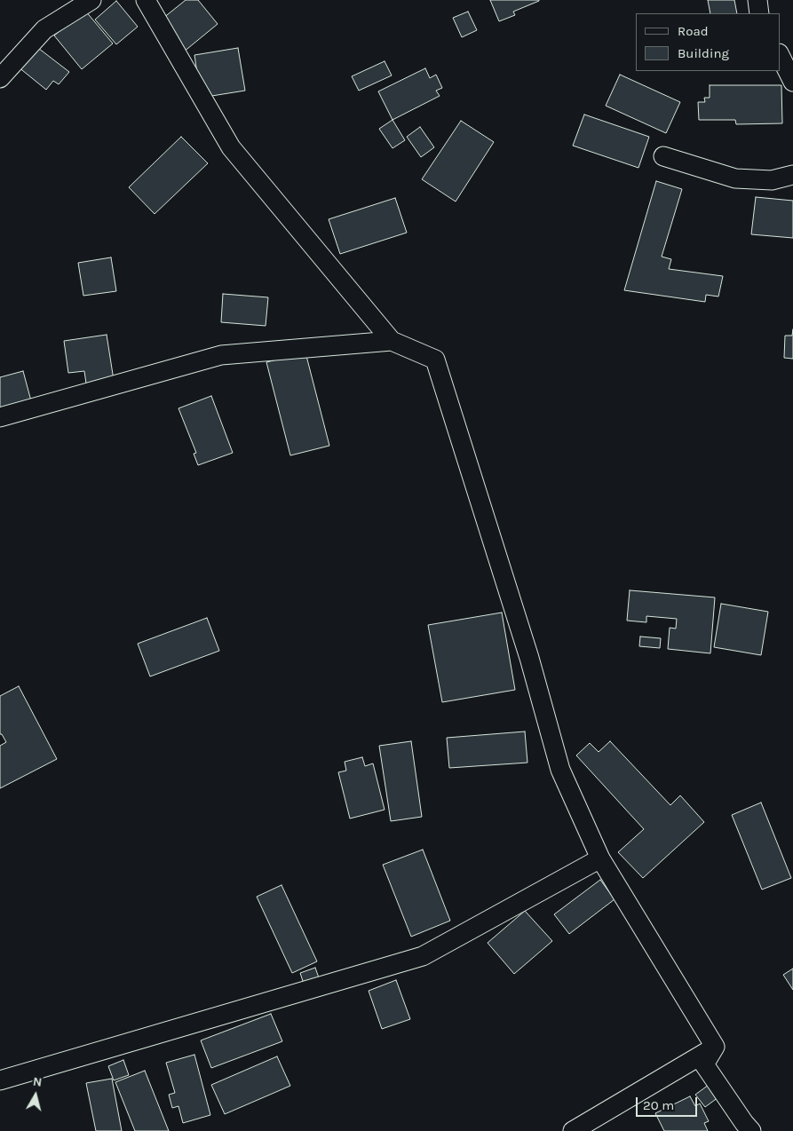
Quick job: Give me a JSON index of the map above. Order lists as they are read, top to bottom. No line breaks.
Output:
{"legend":["Road","Building"],"scale_bar":"20 m","north":"top"}
